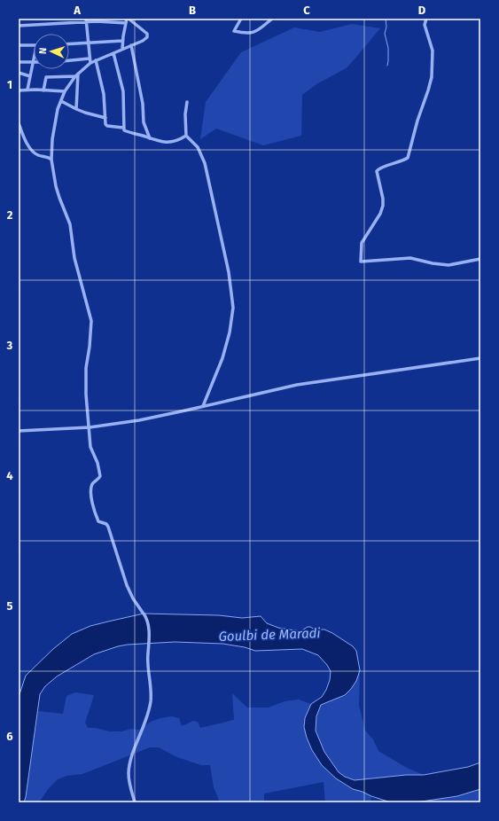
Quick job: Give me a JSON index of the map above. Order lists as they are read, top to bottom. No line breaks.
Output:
{"water":["Goulbi de Maradi"],"north":"left","grid":{"columns":["A","B","C","D"],"rows":["1","2","3","4","5","6"]}}
